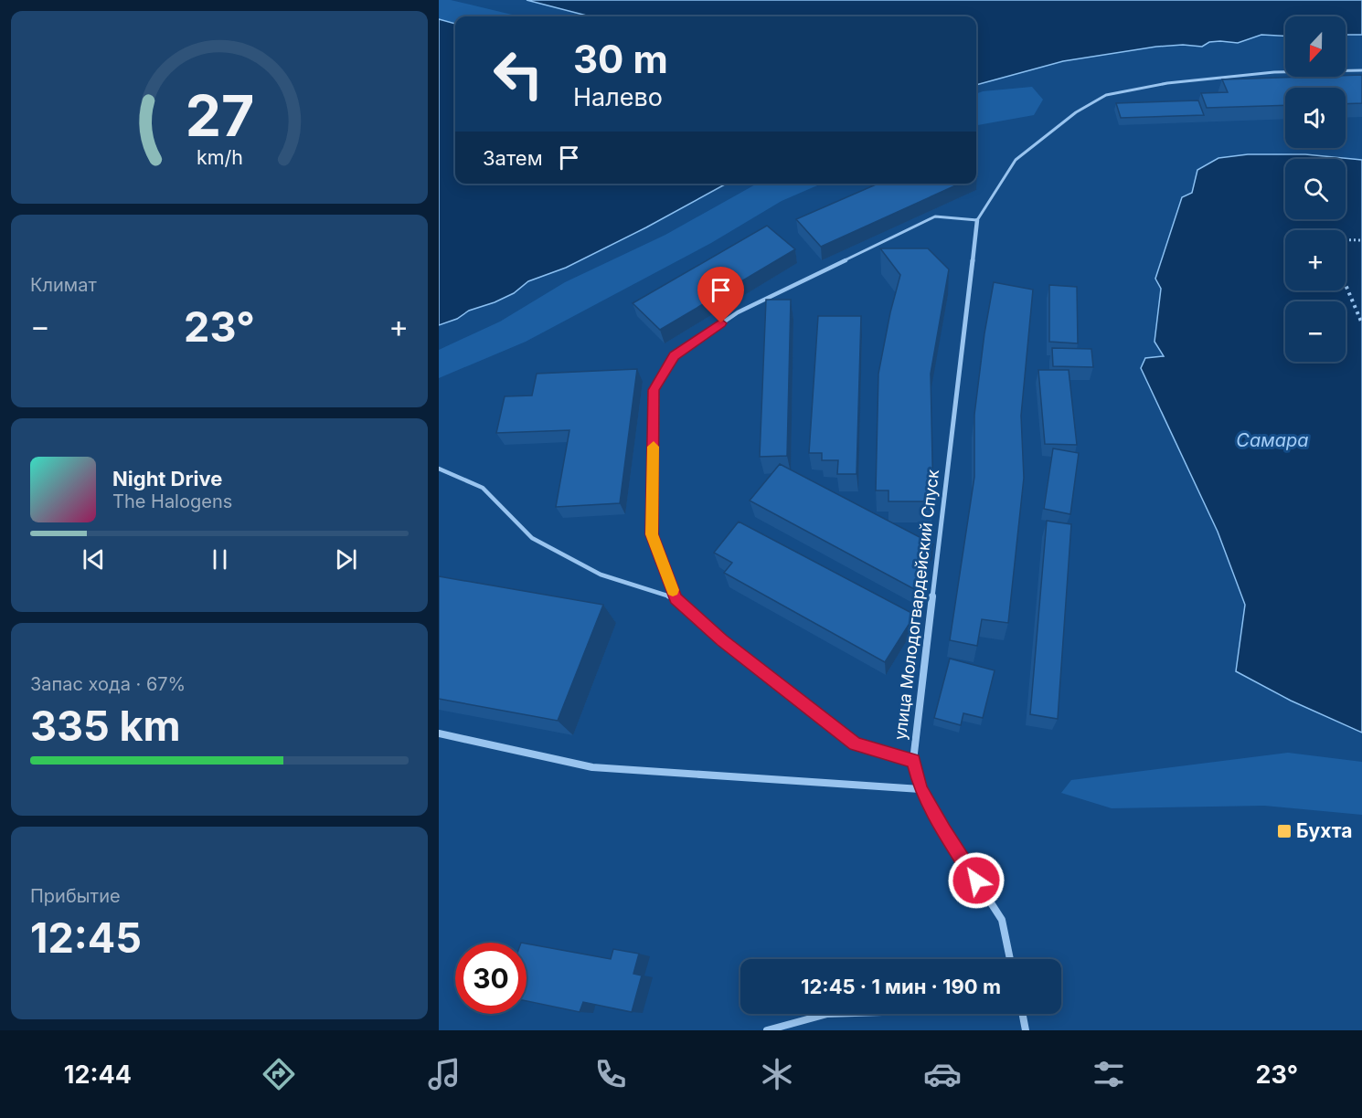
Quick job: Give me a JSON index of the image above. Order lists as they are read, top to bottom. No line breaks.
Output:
{"streets":{"street":["улица Молодогвардейский Спуск"]},"water":["Самара"],"places":{"transit":["Бухта"]},"north":"bottom","page":{"map_buttons":["+","−"],"turn":["30 m","Налево"],"then":"Затем","tile":["Климат",["Запас хода · 67%","335 km"],["Прибытие","12:45"]],"heat":["−","23°","+"],"song":["Night Drive","The Halogens"],"limit":"30","trip":"12:45 · 1 мин · 190 m","tabs":["12:44","23°"],"gauge":["27","km/h"]}}
